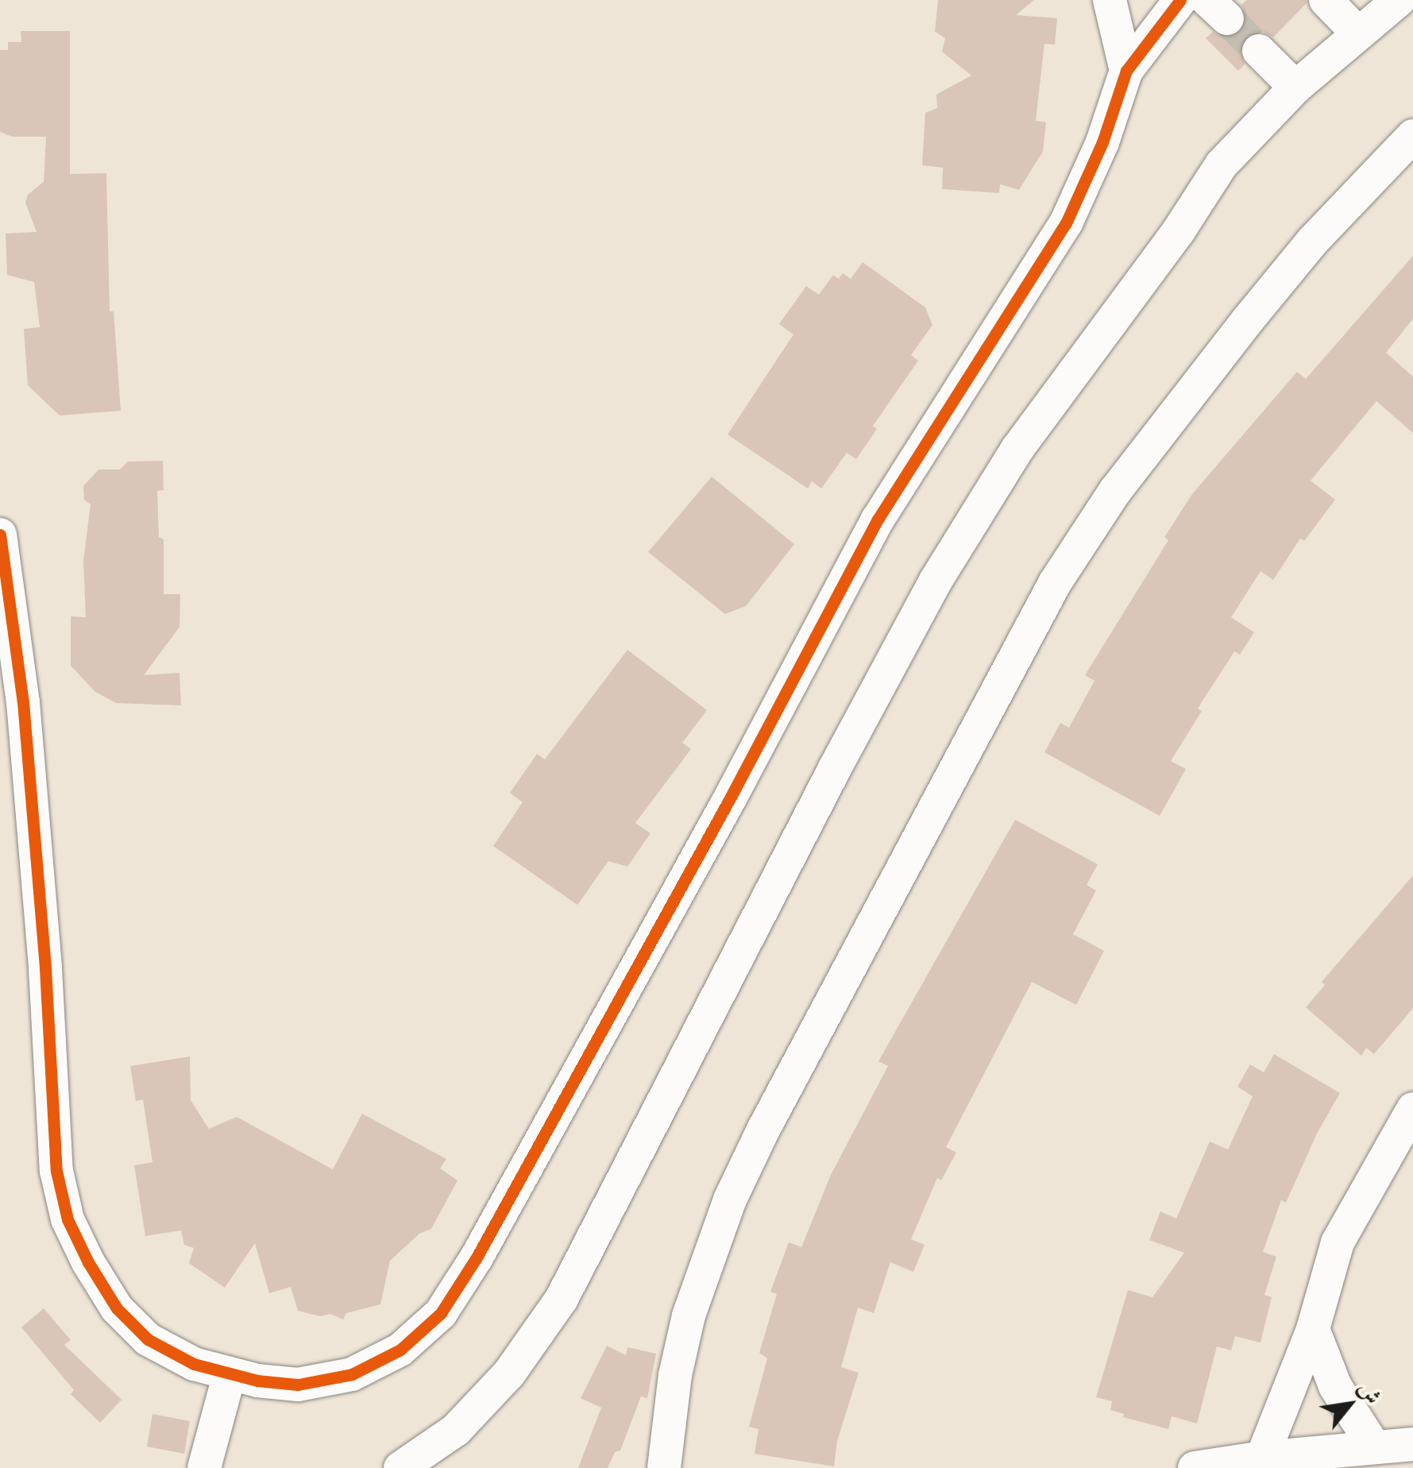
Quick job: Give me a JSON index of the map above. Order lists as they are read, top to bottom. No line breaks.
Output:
{"north":"top right"}
